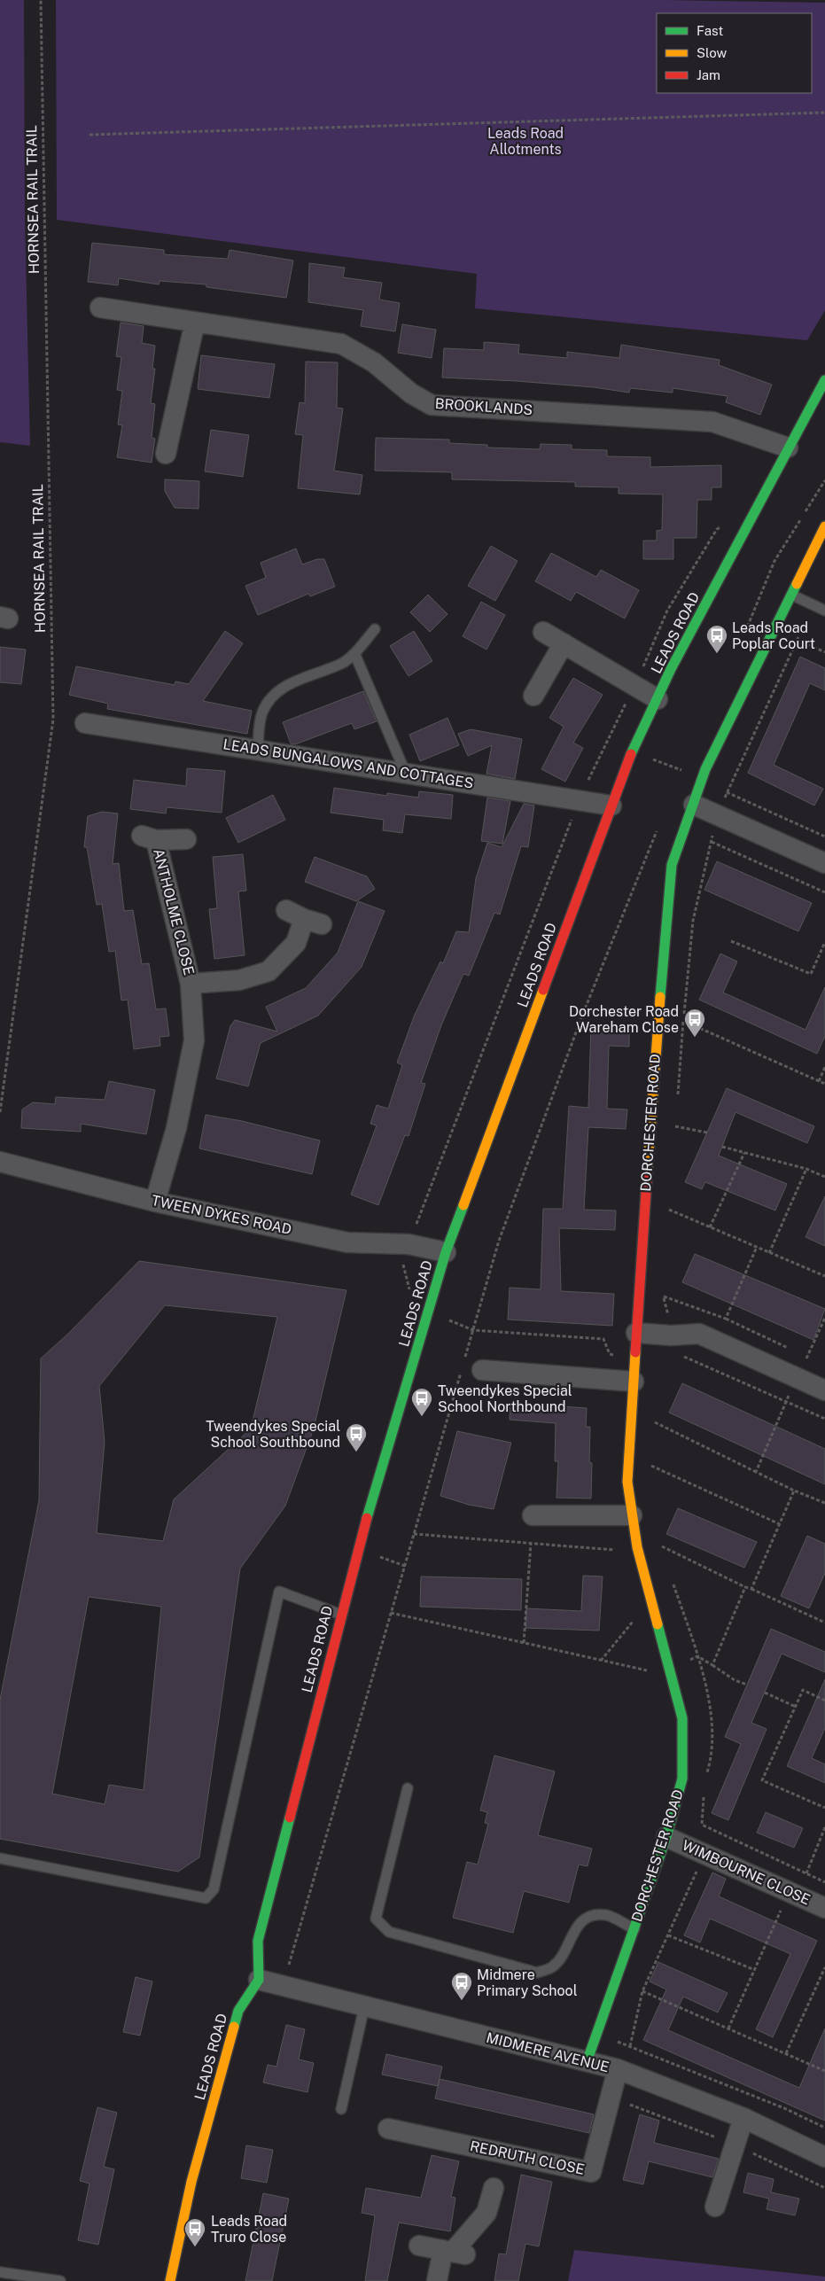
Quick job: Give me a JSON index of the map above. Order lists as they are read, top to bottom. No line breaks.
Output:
{"streets":{"main road":["LEADS ROAD","DORCHESTER ROAD"],"street":["BROOKLANDS","LEADS BUNGALOWS AND COTTAGES","ANTHOLME CLOSE","TWEEN DYKES ROAD","WIMBOURNE CLOSE","MIDMERE AVENUE","REDRUTH CLOSE"],"path":["HORNSEA RAIL TRAIL"]},"crossings":[["BROOKLANDS","LEADS ROAD"],["LEADS ROAD","LEADS BUNGALOWS AND COTTAGES"],["LEADS ROAD","TWEEN DYKES ROAD"],["LEADS ROAD","MIDMERE AVENUE"],["ANTHOLME CLOSE","TWEEN DYKES ROAD"],["DORCHESTER ROAD","WIMBOURNE CLOSE"],["DORCHESTER ROAD","MIDMERE AVENUE"],["MIDMERE AVENUE","REDRUTH CLOSE"]],"parks":["Leads Road Allotments"],"places":{"bus stop":["Leads Road Poplar Court","Dorchester Road Wareham Close","Tweendykes Special School Northbound","Tweendykes Special School Southbound","Midmere Primary School","Leads Road Truro Close"]},"legend":["Fast","Slow","Jam"]}
